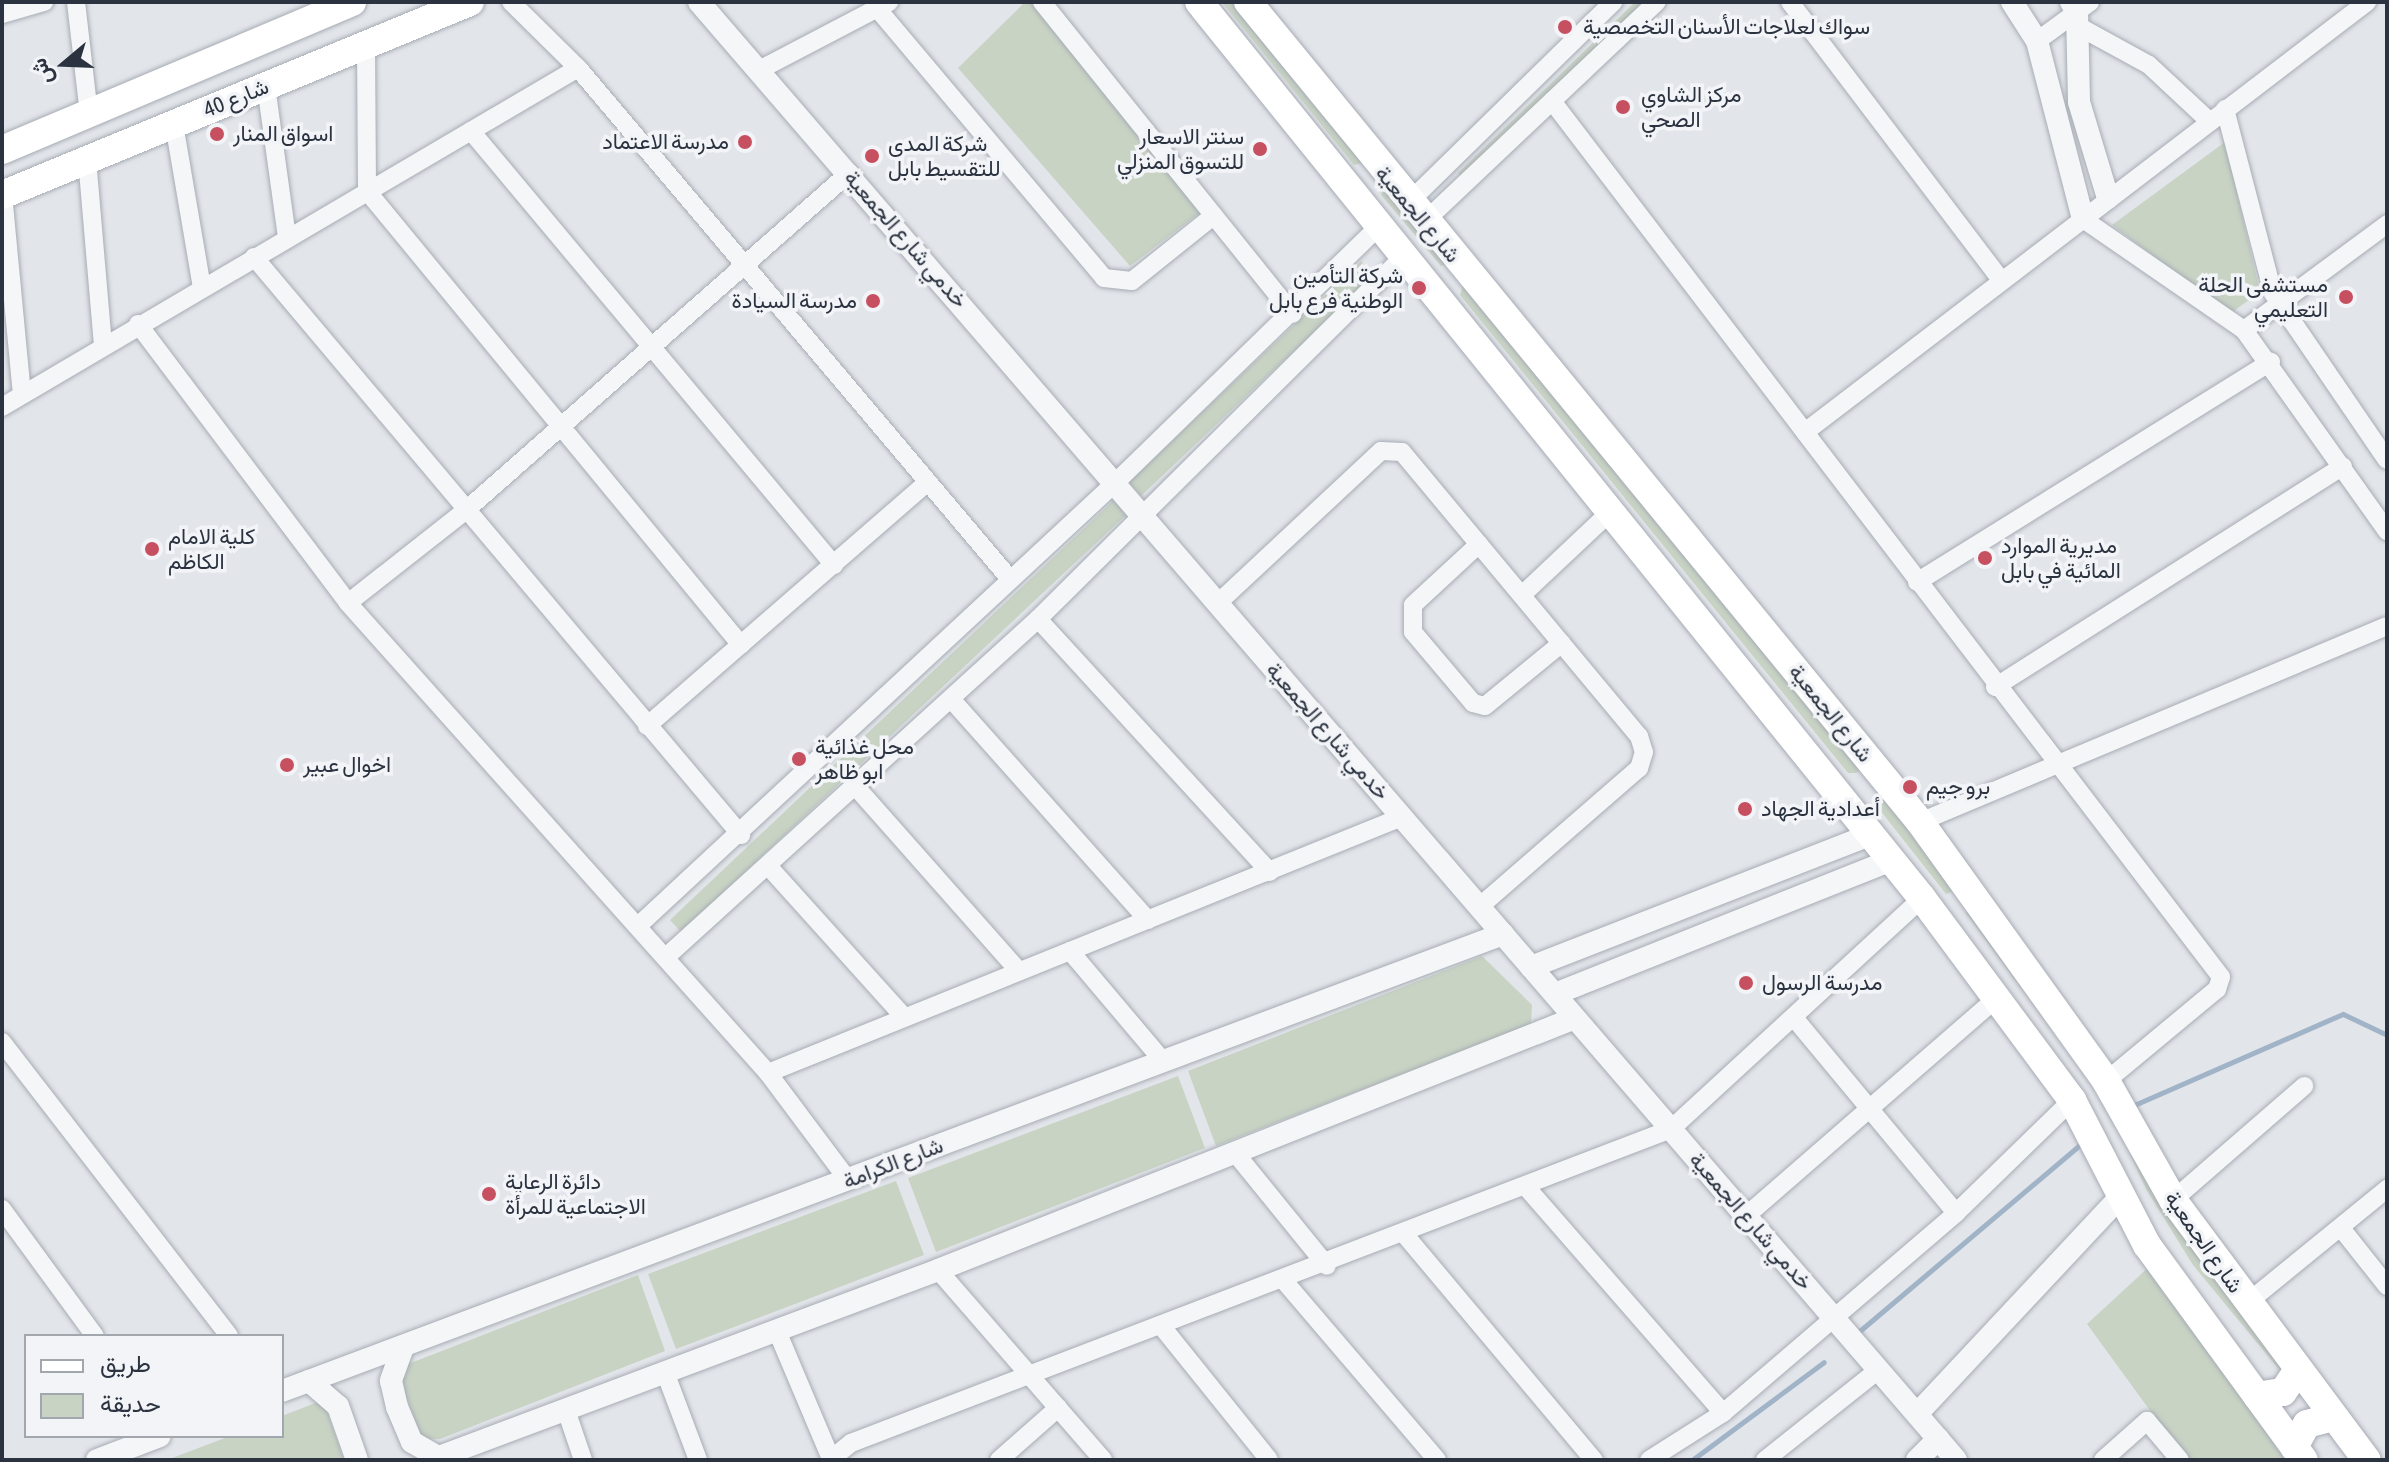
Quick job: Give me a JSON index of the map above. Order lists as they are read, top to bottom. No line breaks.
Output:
{"streets":{"main road":["شارع 40","شارع الجمعية"],"street":["خدمي شارع الجمعية","شارع الكرامة"]},"crossings":[["خدمي شارع الجمعية","شارع الكرامة"]],"places":["سواك لعلاجات الأسنان التخصصية","مركز الشاوي الصحي","اسواق المنار","مدرسة الاعتماد","سنتر الاسعار للتسوق المنزلي","شركة المدى للتقسيط بابل","شركة التأمين الوطنية فرع بابل","مستشفى الحلة التعليمي","مدرسة السيادة","كلية الامام الكاظم","مديرية الموارد المائية في بابل","محل غذائية ابو ظاهر","اخوال عبير","برو جيم","أعدادية الجهاد","مدرسة الرسول","دائرة الرعاية الاجتماعية للمرأة"],"legend":["طريق","حديقة"],"north":"left"}
